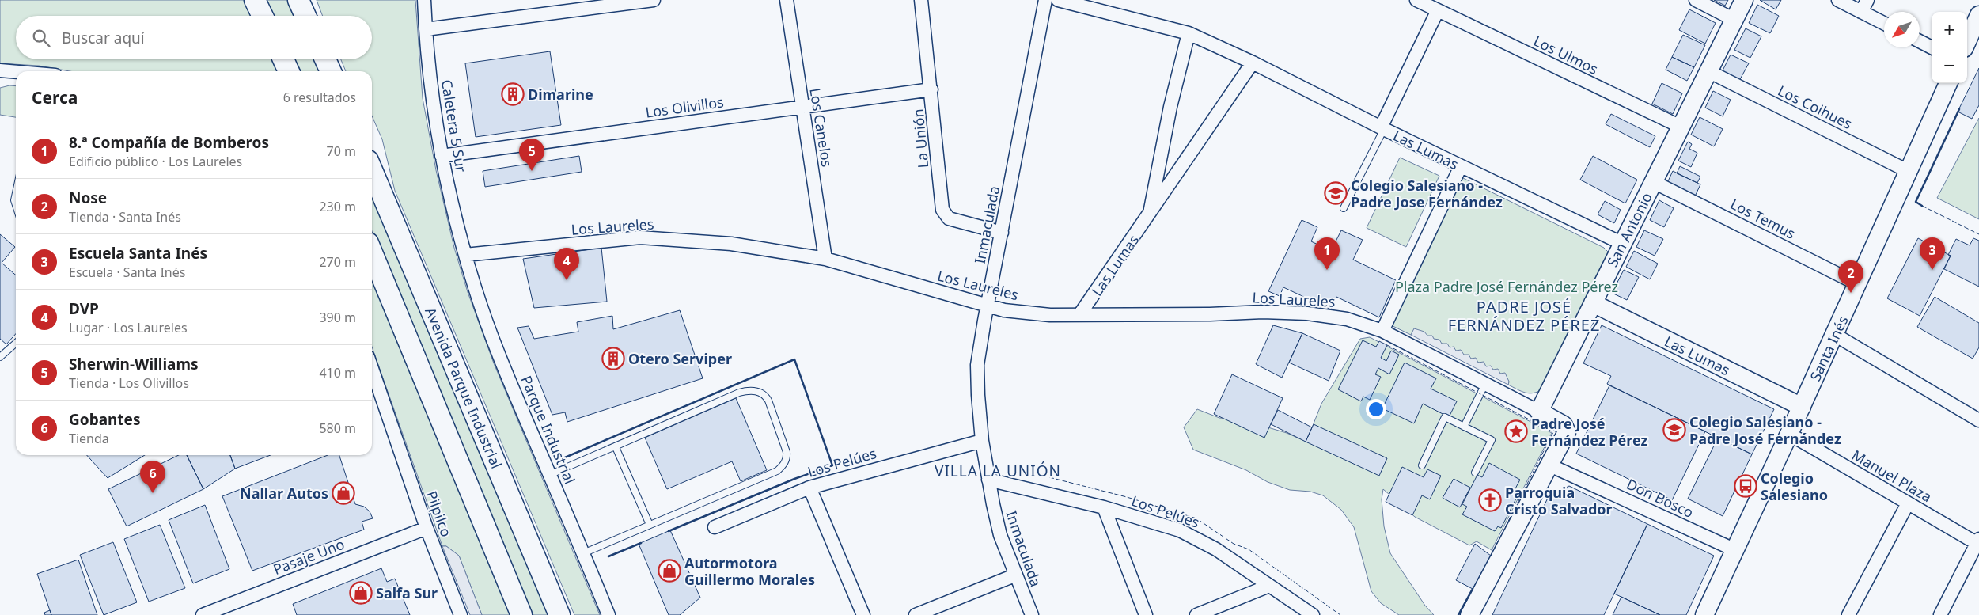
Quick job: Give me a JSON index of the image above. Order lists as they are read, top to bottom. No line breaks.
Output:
{"streets":{"highway":["Avenida Parque Industrial"],"main road":["Las Lumas","San Antonio","Santa Inés"],"street":["Los Ulmos","Los Olivillos","Los Coihues","Caletera 5 Sur","Los Canelos","La Unión","Los Temus","Inmaculada","Los Laureles","Parque Industrial","Los Pelúes","Manuel Plaza","Don Bosco","Pilpilco","Pasaje Uno"]},"crossings":[["Los Ulmos","San Antonio"],["Los Olivillos","Caletera 5 Sur"],["Los Olivillos","Los Canelos"],["Los Olivillos","La Unión"],["Los Coihues","San Antonio"],["Los Coihues","Santa Inés"],["Caletera 5 Sur","Los Laureles"],["Caletera 5 Sur","Parque Industrial"],["Los Canelos","Los Laureles"],["La Unión","Inmaculada"],["Las Lumas","Los Laureles"],["Las Lumas","San Antonio"],["Las Lumas","Santa Inés"],["Los Temus","San Antonio"],["Los Temus","Santa Inés"],["Inmaculada","Los Laureles"],["Inmaculada","Los Pelúes"],["Los Laureles","San Antonio"],["Los Laureles","Parque Industrial"],["Santa Inés","Manuel Plaza"],["Santa Inés","Don Bosco"],["Pilpilco","Pasaje Uno"]],"districts":["PADRE JOSÉ FERNÁNDEZ PÉREZ","VILLA LA UNIÓN"],"parks":["Plaza Padre José Fernández Pérez"],"places":{"building":["Dimarine","Otero Serviper"],"school or university":["Colegio Salesiano - Padre Jose Fernández","Colegio Salesiano - Padre José Fernández"],"place":["Padre José Fernández Pérez"],"bus stop":["Colegio Salesiano"],"shop":["Nallar Autos","Autormotora Guillermo Morales","Salfa Sur"],"church":["Parroquia Cristo Salvador"]},"north":"bottom left","page":{"map_buttons":["+","−"],"search":"Buscar aquí","heading":["Cerca","6 resultados"],"list":[{"mark":"1","name":"8.ª Compañía de Bomberos","note":"Edificio público · Los Laureles","value":"70 m"},{"mark":"2","name":"Nose","note":"Tienda · Santa Inés","value":"230 m"},{"mark":"3","name":"Escuela Santa Inés","note":"Escuela · Santa Inés","value":"270 m"},{"mark":"4","name":"DVP","note":"Lugar · Los Laureles","value":"390 m"},{"mark":"5","name":"Sherwin-Williams","note":"Tienda · Los Olivillos","value":"410 m"},{"mark":"6","name":"Gobantes","note":"Tienda","value":"580 m"}],"pins":["5","1","3","4","2","6"]}}
